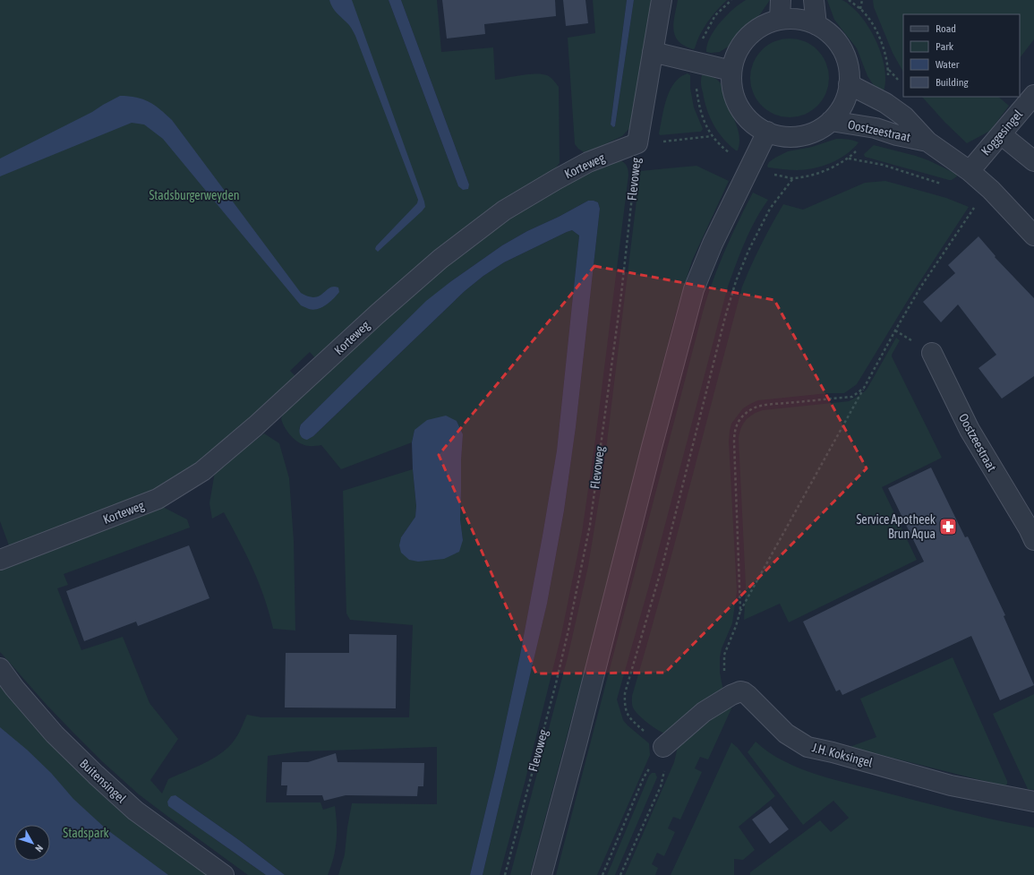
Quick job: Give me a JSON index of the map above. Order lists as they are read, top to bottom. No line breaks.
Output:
{"streets":{"street":["Oostzeestraat","Koggesingel","Korteweg","Flevoweg","J.H. Koksingel","Buitensingel"]},"crossings":[["Oostzeestraat","Koggesingel"],["Korteweg","Flevoweg"]],"parks":["Stadsburgerweyden","Stadspark"],"places":{"pharmacy":["Service Apotheek Brun Aqua"]},"legend":["Road","Park","Water","Building"],"north":"bottom right"}
